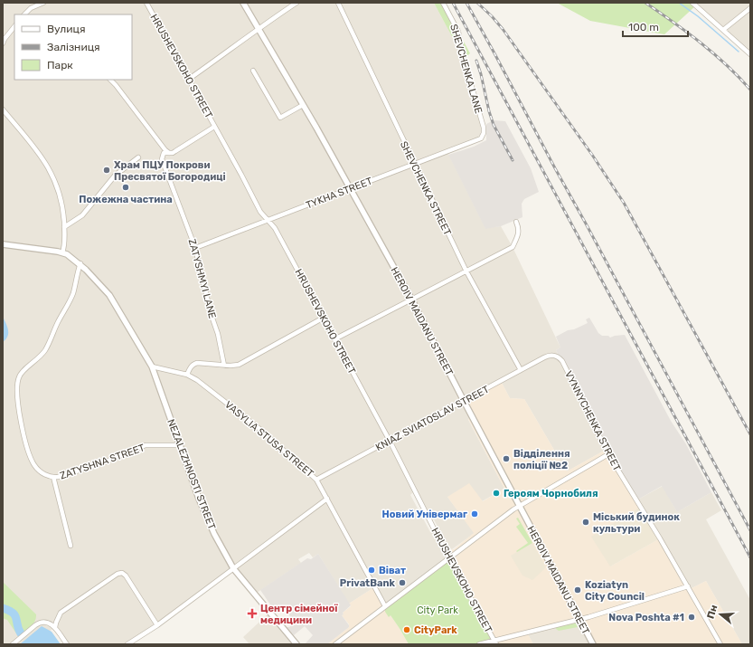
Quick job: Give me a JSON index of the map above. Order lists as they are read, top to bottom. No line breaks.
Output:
{"streets":{"street":["HRUSHEVSKOHO STREET","SHEVCHENKA LANE","SHEVCHENKA STREET","TYKHA STREET","ZATYSHMYI LANE","HEROIV MAIDANU STREET","KNIAZ SVIATOSLAV STREET","VYNNYCHENKA STREET","VASYLIA STUSA STREET","ZATYSHNA STREET","NEZALEZHNOSTI STREET"]},"crossings":[["HRUSHEVSKOHO STREET","TYKHA STREET"],["HRUSHEVSKOHO STREET","KNIAZ SVIATOSLAV STREET"],["SHEVCHENKA LANE","TYKHA STREET"],["SHEVCHENKA STREET","TYKHA STREET"],["SHEVCHENKA STREET","KNIAZ SVIATOSLAV STREET"],["TYKHA STREET","ZATYSHMYI LANE"],["TYKHA STREET","HEROIV MAIDANU STREET"],["HEROIV MAIDANU STREET","KNIAZ SVIATOSLAV STREET"],["KNIAZ SVIATOSLAV STREET","VYNNYCHENKA STREET"],["KNIAZ SVIATOSLAV STREET","VASYLIA STUSA STREET"],["VASYLIA STUSA STREET","NEZALEZHNOSTI STREET"],["ZATYSHNA STREET","NEZALEZHNOSTI STREET"]],"parks":["City Park"],"places":{"other":["Храм ПЦУ Покрови Пресвятої Богородиці","Пожежна частина","Відділення поліції №2","Героям Чорнобиля","Новий Універмаг","Міський будинок культури","Віват","PrivatBank","Koziatyn City Council","Nova Poshta #1","CityPark"],"health":["Центр сімейної медицини"]},"legend":["Вулиця","Залізниця","Парк"],"scale_bar":"100 m","north":"left"}
